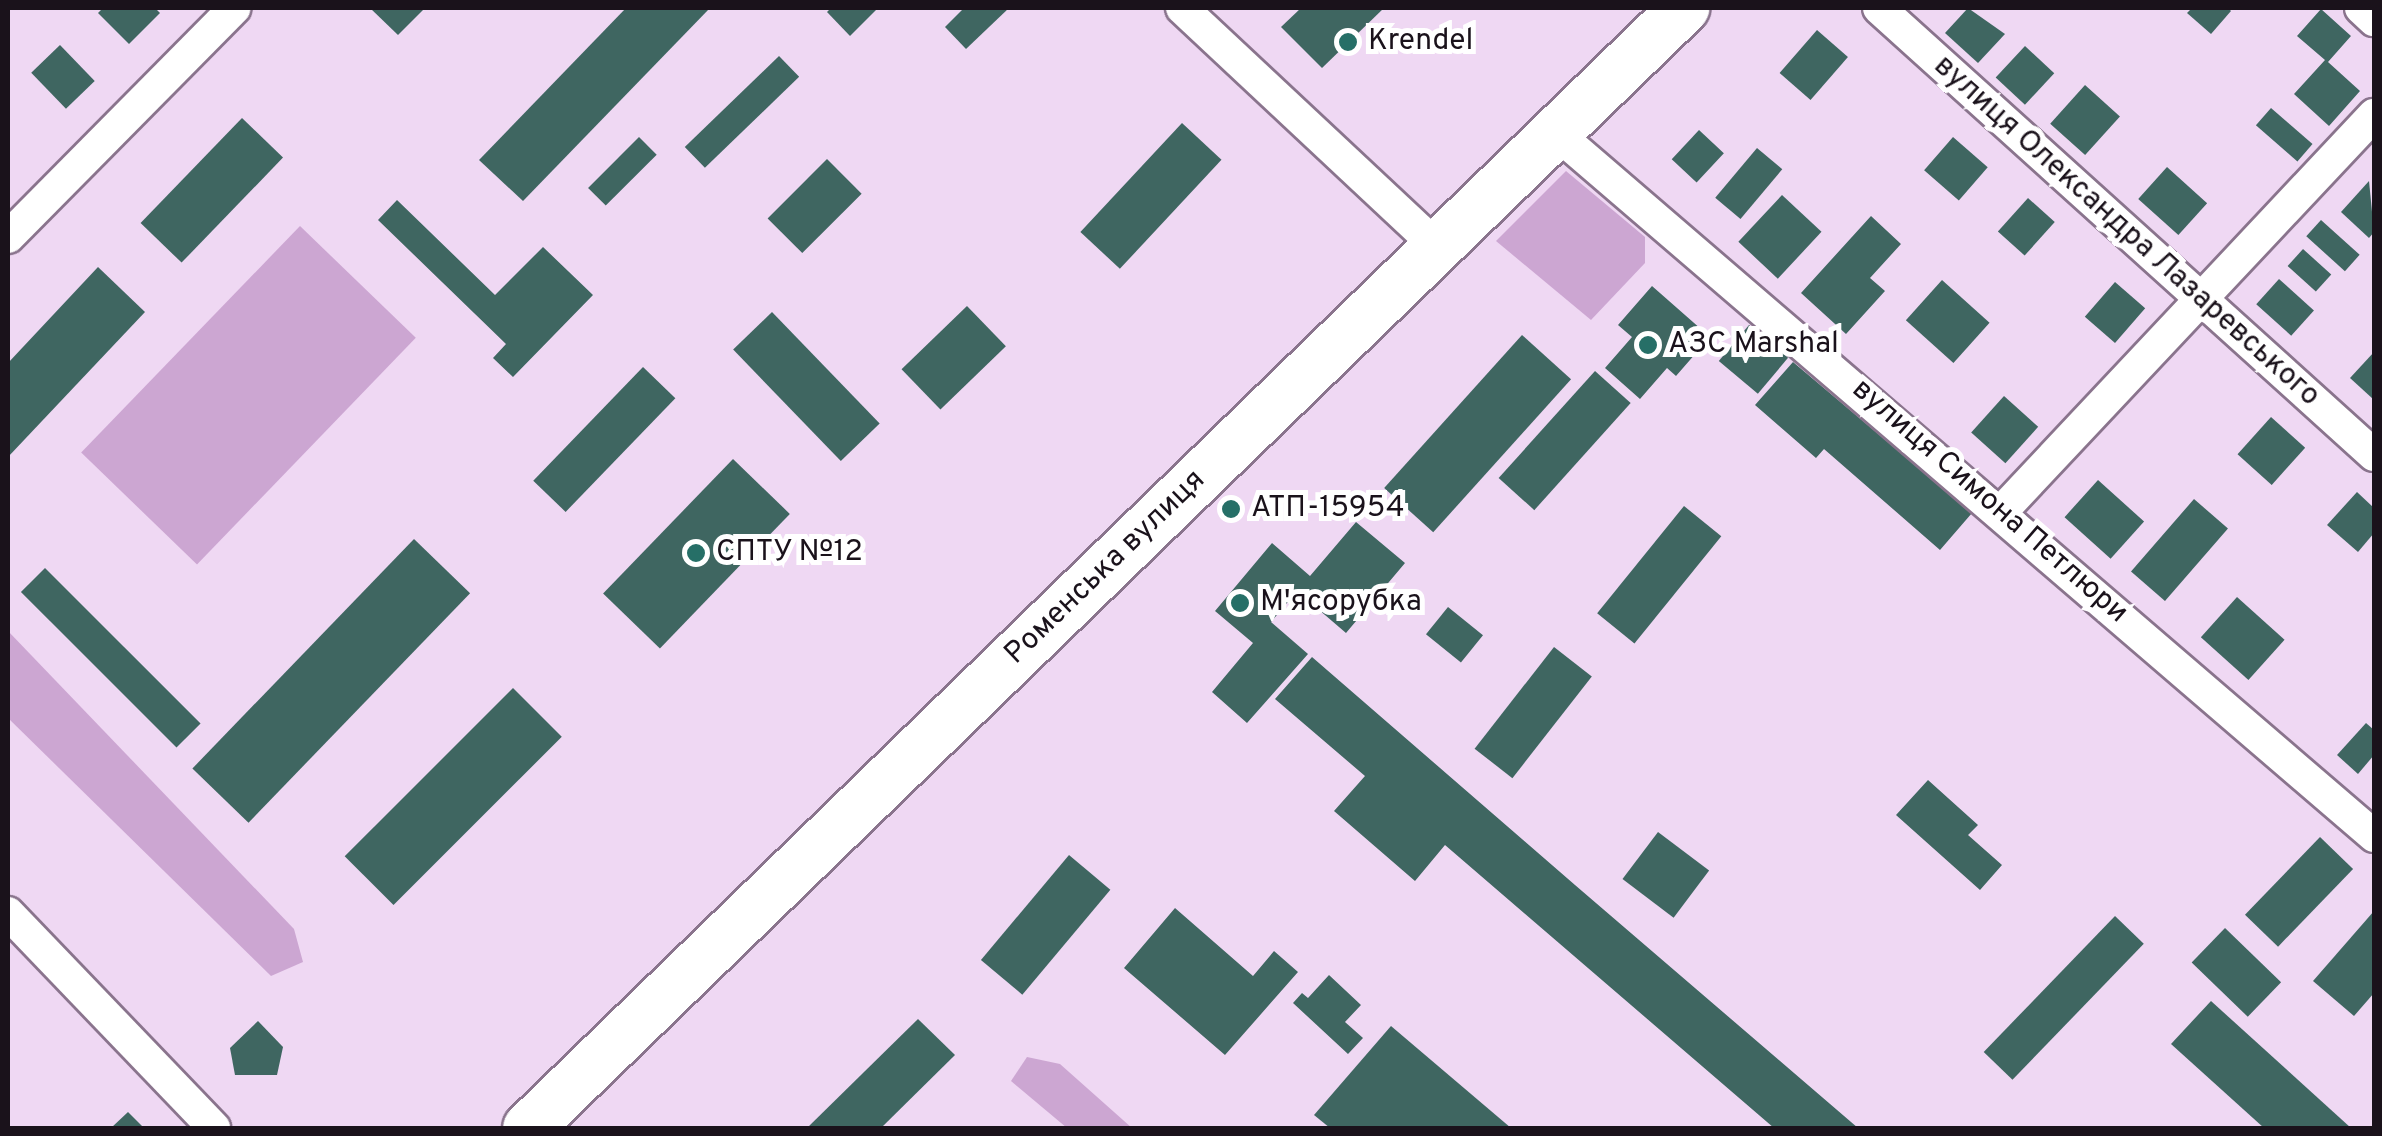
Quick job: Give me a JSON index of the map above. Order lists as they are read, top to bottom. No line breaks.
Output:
{"streets":{"main road":["Роменська вулиця"],"street":["вулиця Олександра Лазаревського","вулиця Симона Петлюри"]},"crossings":[["вулиця Симона Петлюри","Роменська вулиця"]],"places":["Krendel","АЗС Marshal","АТП-15954","СПТУ №12","М'ясорубка"]}
